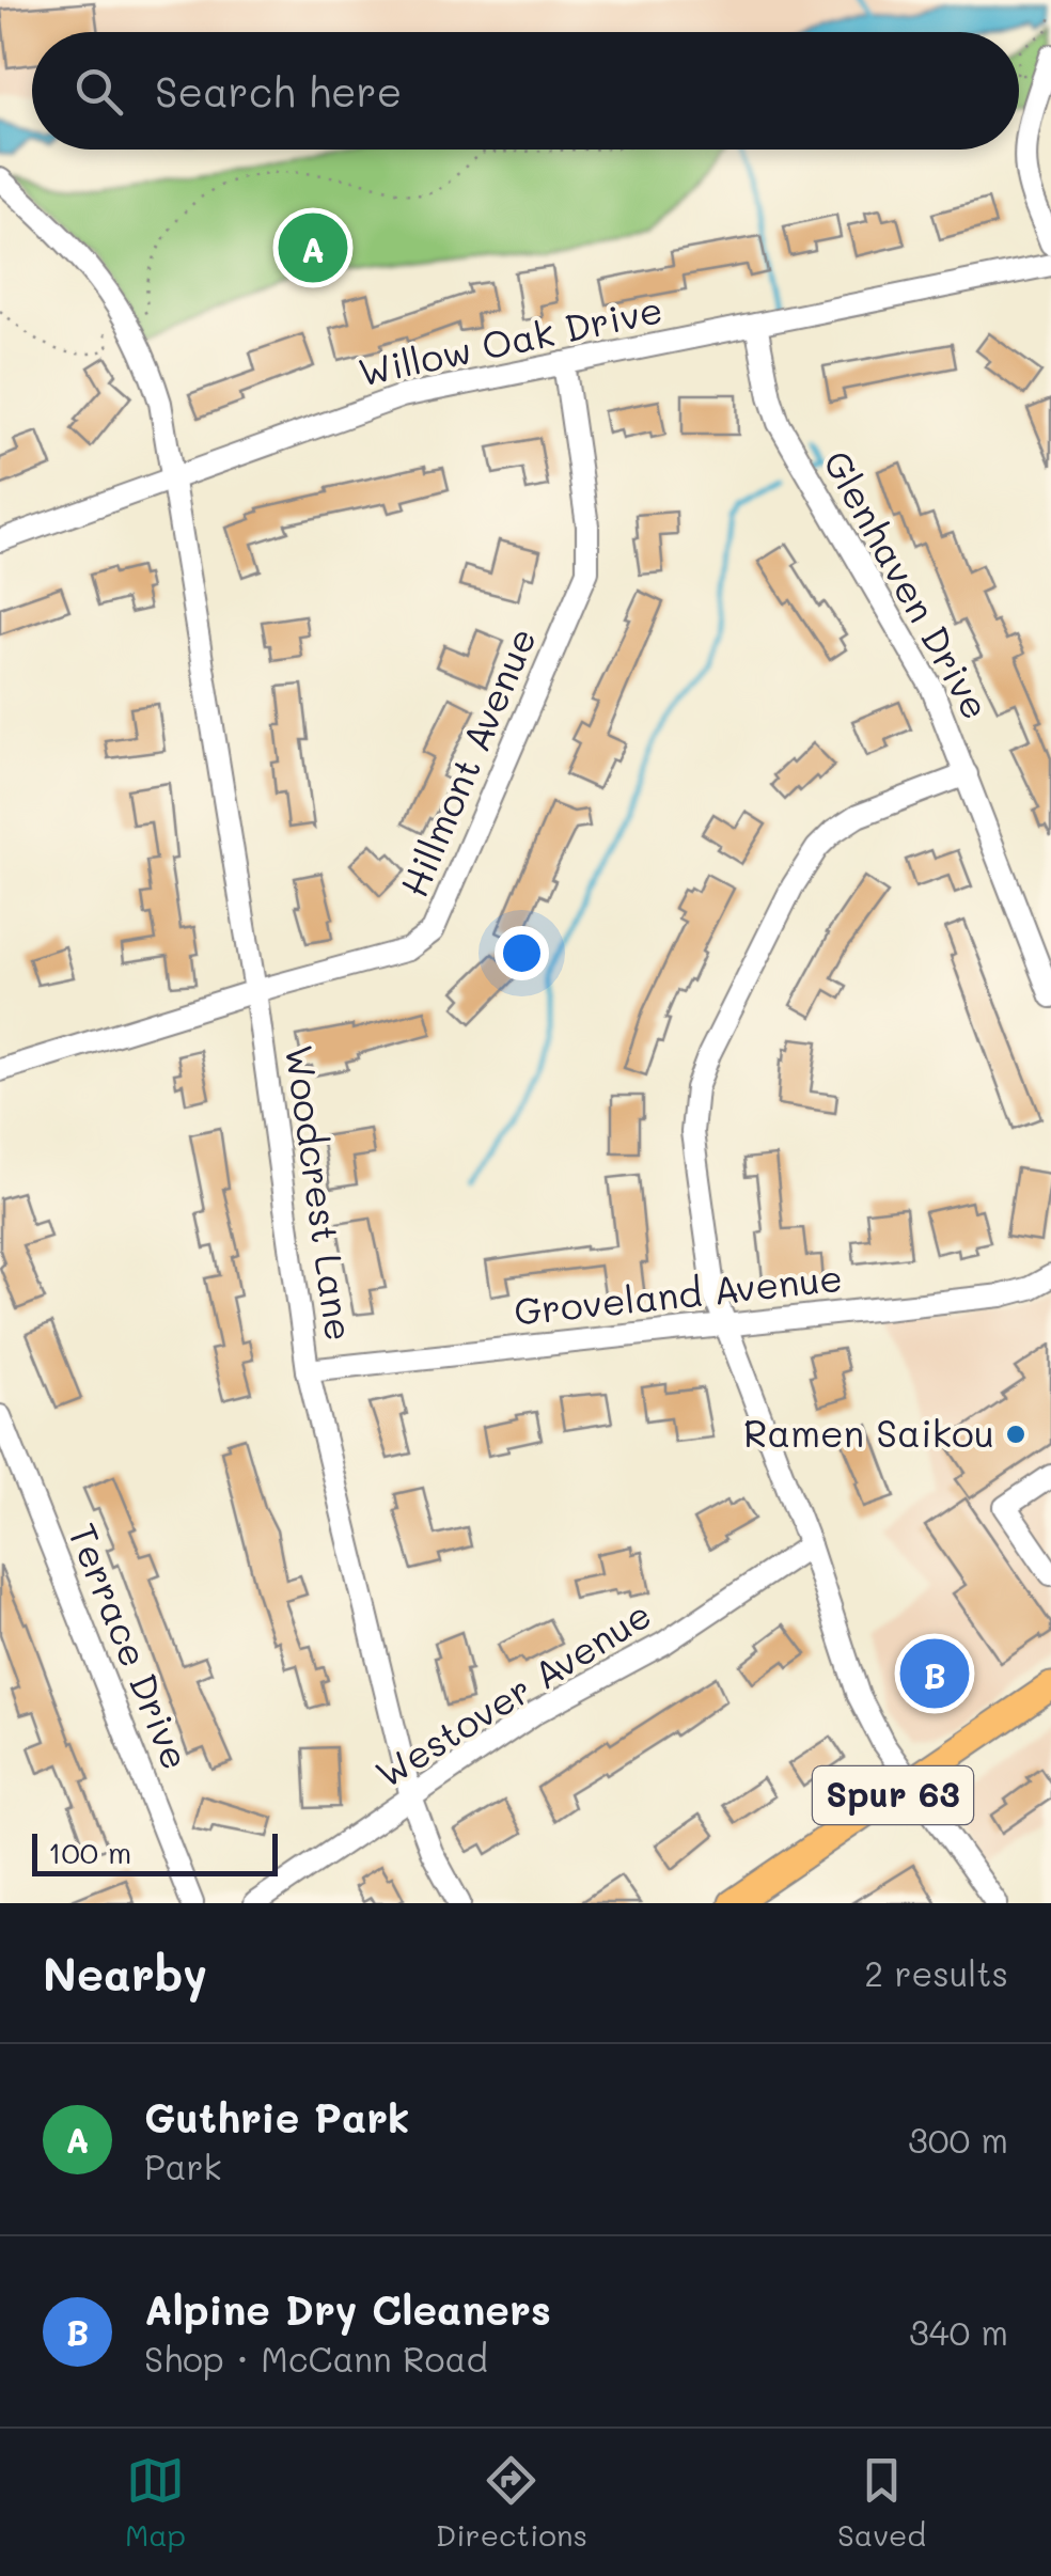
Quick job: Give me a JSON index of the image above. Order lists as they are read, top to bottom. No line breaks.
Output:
{"streets":{"main road":["Spur 63"],"street":["Willow Oak Drive","Glenhaven Drive","Hillmont Avenue","Woodcrest Lane","Groveland Avenue","Terrace Drive","Westover Avenue"]},"crossings":[["Willow Oak Drive","Glenhaven Drive"],["Willow Oak Drive","Hillmont Avenue"],["Willow Oak Drive","Woodcrest Lane"],["Hillmont Avenue","Woodcrest Lane"],["Woodcrest Lane","Groveland Avenue"],["Woodcrest Lane","Westover Avenue"]],"places":["Ramen Saikou"],"scale_bar":"100 m","page":{"search":"Search here","pins":["A","B"],"scale":"100 m","heading":["Nearby","2 results"],"list":[{"mark":"A","name":"Guthrie Park","note":"Park","value":"300 m"},{"mark":"B","name":"Alpine Dry Cleaners","note":"Shop · McCann Road","value":"340 m"}],"nav":["Map","Directions","Saved"]}}
